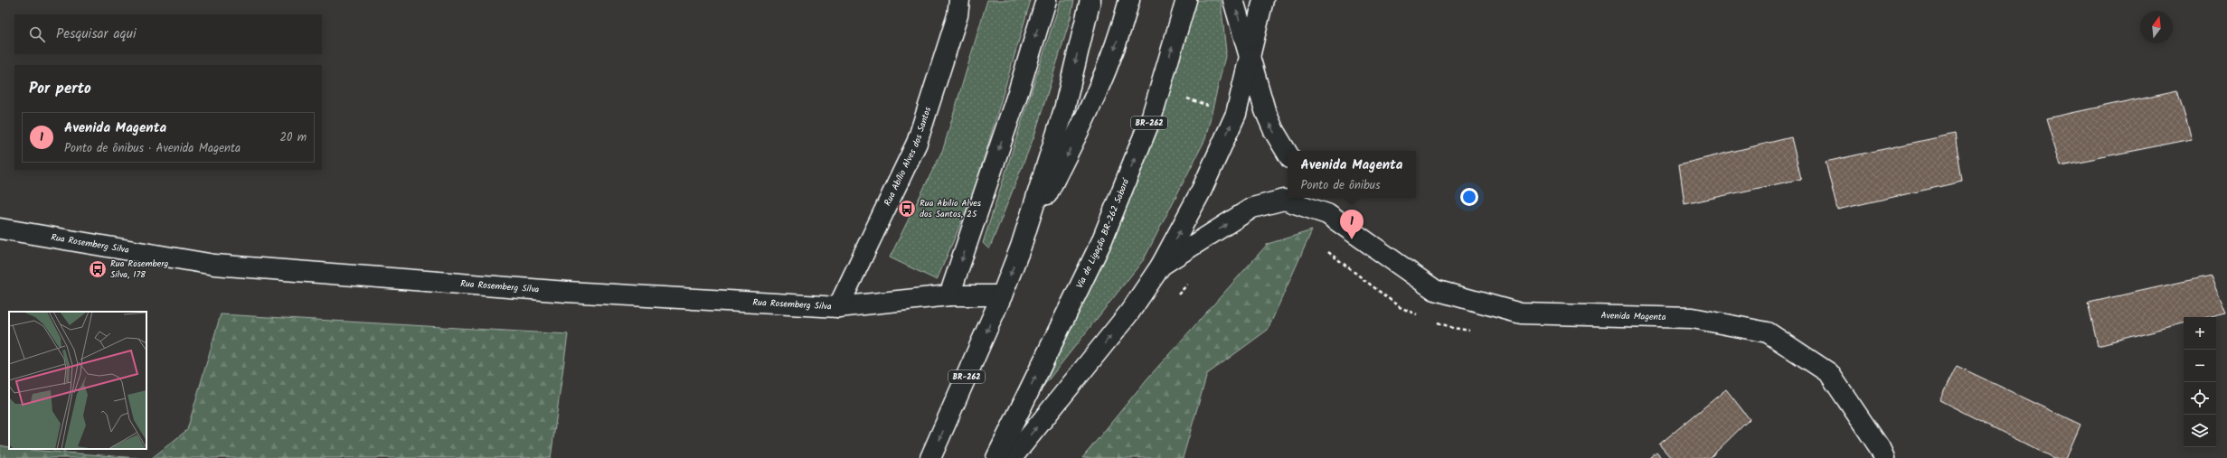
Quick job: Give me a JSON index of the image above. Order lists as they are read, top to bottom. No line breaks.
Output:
{"streets":{"main road":["BR-262","Rua Abílio Alves dos Santos","Via de Ligação BR-262 Sabará","Rua Rosemberg Silva","Avenida Magenta"]},"crossings":[["BR-262","Rua Rosemberg Silva"],["Rua Abílio Alves dos Santos","Rua Rosemberg Silva"]],"places":{"bus stop":["Rua Abílio Alves dos Santos, 25","Rua Rosemberg Silva, 178"]},"north":"top","page":{"search":"Pesquisar aqui","heading":"Por perto","list":[{"mark":"1","name":"Avenida Magenta","note":"Ponto de ônibus · Avenida Magenta","value":"20 m"}],"popup":["Avenida Magenta","Ponto de ônibus"],"pins":"1","map_buttons":["+","−"]}}
